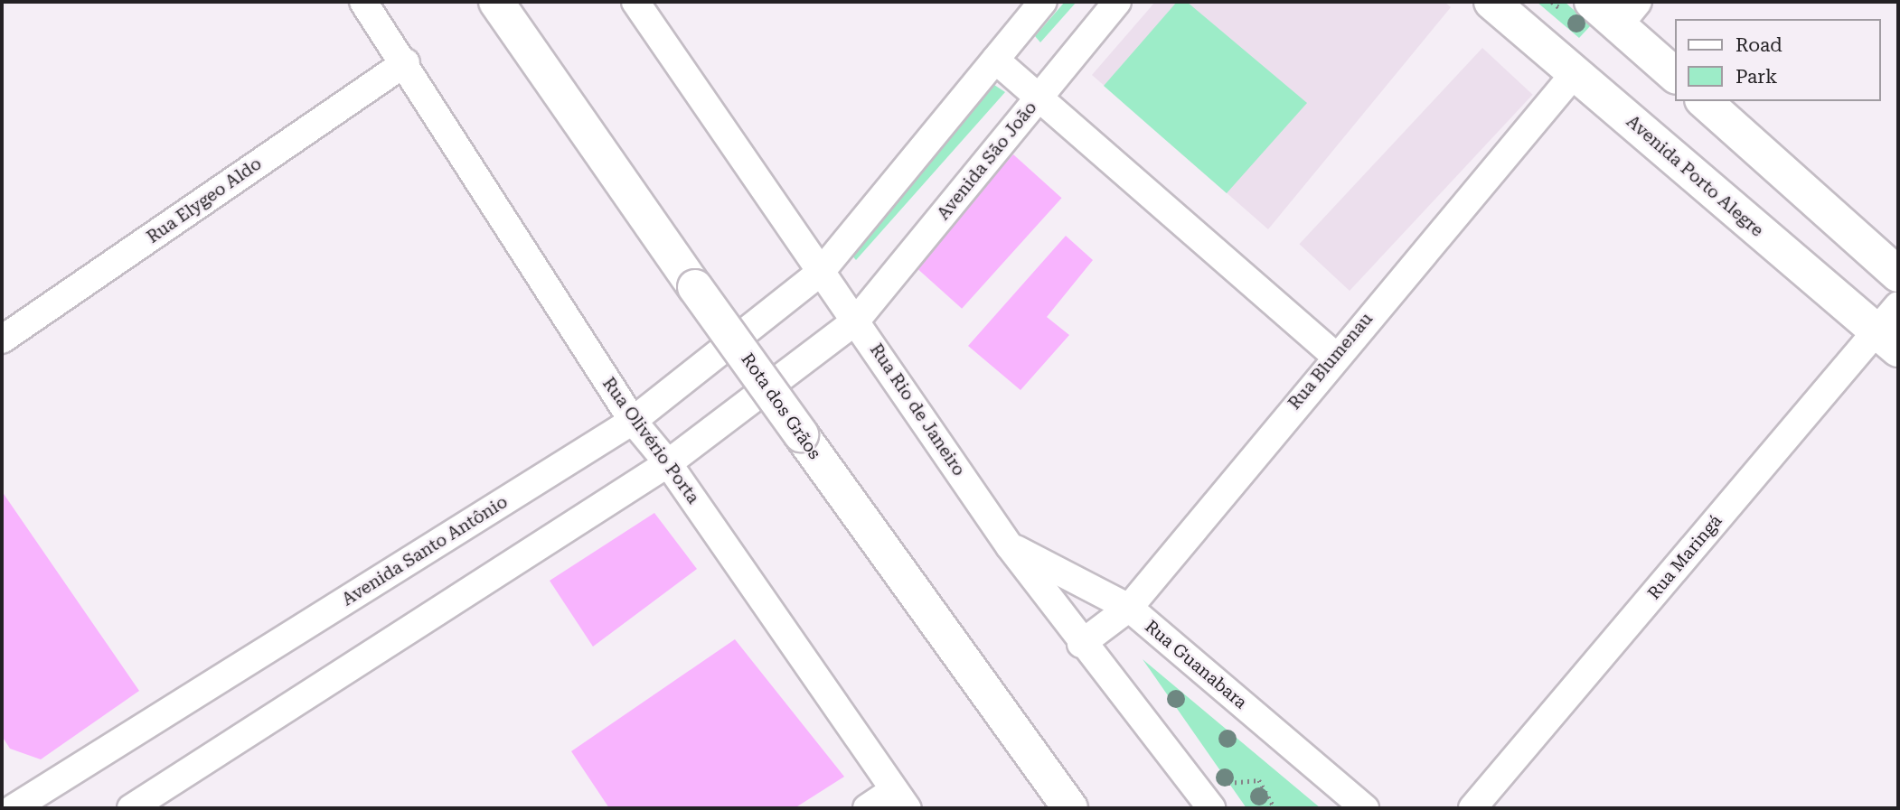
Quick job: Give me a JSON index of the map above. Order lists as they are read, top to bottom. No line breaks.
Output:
{"streets":{"main road":["Avenida Porto Alegre","Rota dos Grãos"],"street":["Avenida São João","Rua Elygeo Aldo","Rua Blumenau","Rua Rio de Janeiro","Rua Olivério Porta","Avenida Santo Antônio","Rua Maringá","Rua Guanabara"]},"crossings":[["Avenida São João","Rua Rio de Janeiro"],["Avenida Porto Alegre","Rua Blumenau"],["Avenida Porto Alegre","Rua Maringá"],["Rua Elygeo Aldo","Rua Olivério Porta"],["Rua Blumenau","Rua Rio de Janeiro"],["Rua Blumenau","Rua Guanabara"],["Rua Rio de Janeiro","Avenida Santo Antônio"],["Rua Rio de Janeiro","Rua Guanabara"],["Rua Olivério Porta","Avenida Santo Antônio"]],"legend":["Road","Park"]}
